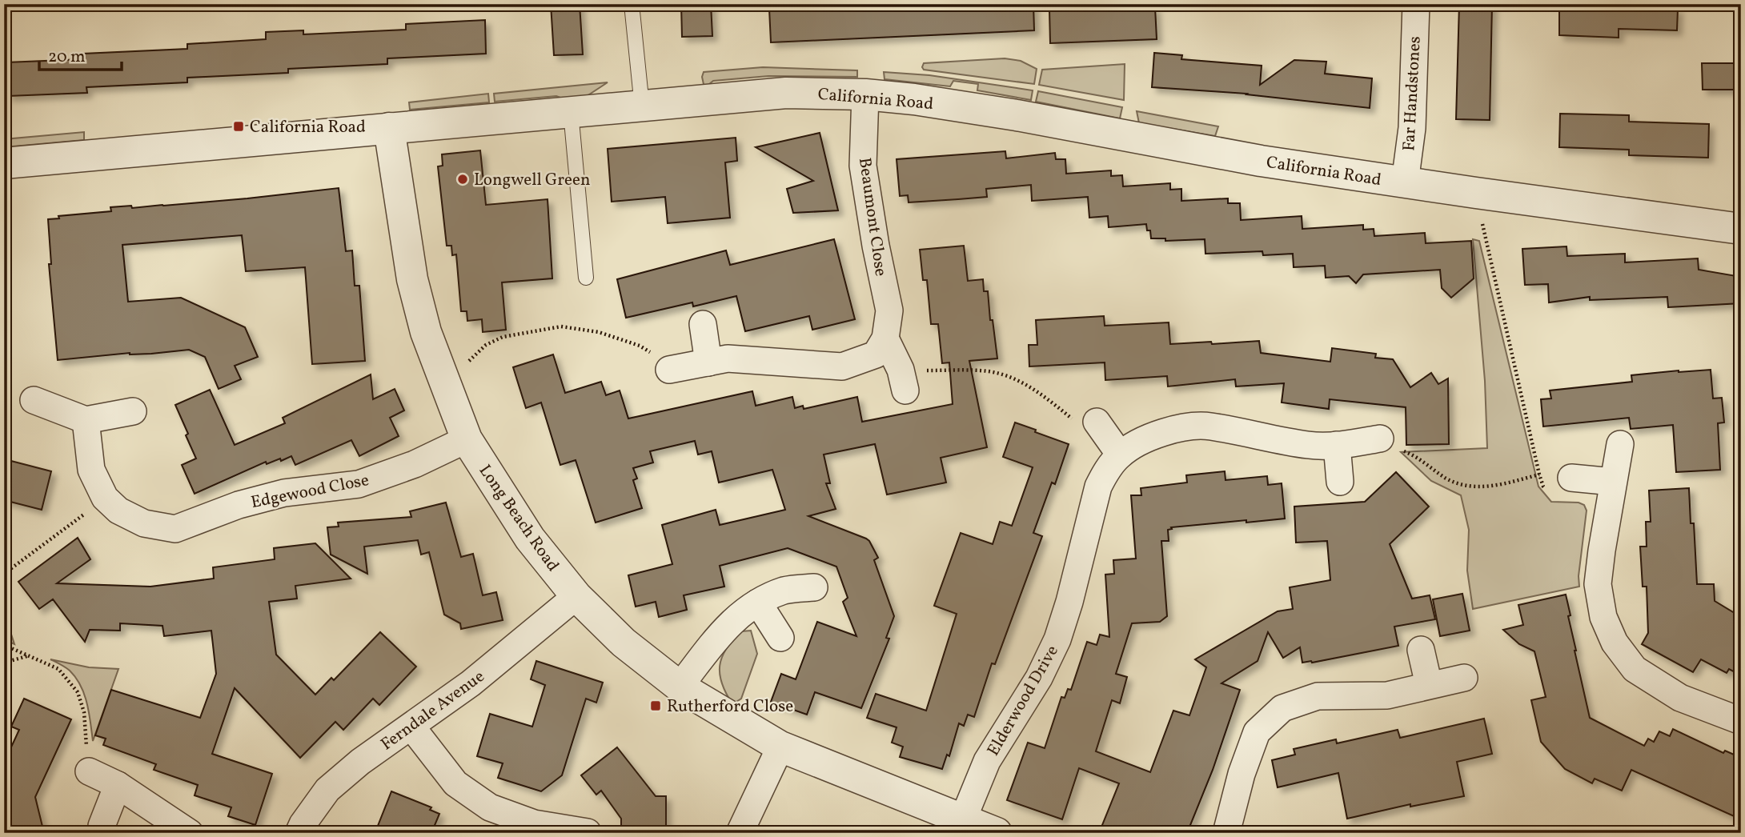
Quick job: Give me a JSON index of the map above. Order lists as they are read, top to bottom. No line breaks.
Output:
{"streets":{"street":["Far Handstones","California Road","Beaumont Close","Edgewood Close","Long Beach Road","Elderwood Drive","Ferndale Avenue"]},"crossings":[["Far Handstones","California Road"],["California Road","Beaumont Close"],["California Road","Long Beach Road"],["Edgewood Close","Long Beach Road"],["Long Beach Road","Elderwood Drive"],["Long Beach Road","Ferndale Avenue"]],"places":{"transit":["California Road","Rutherford Close"],"other":["Longwell Green"]},"scale_bar":"20 m"}
